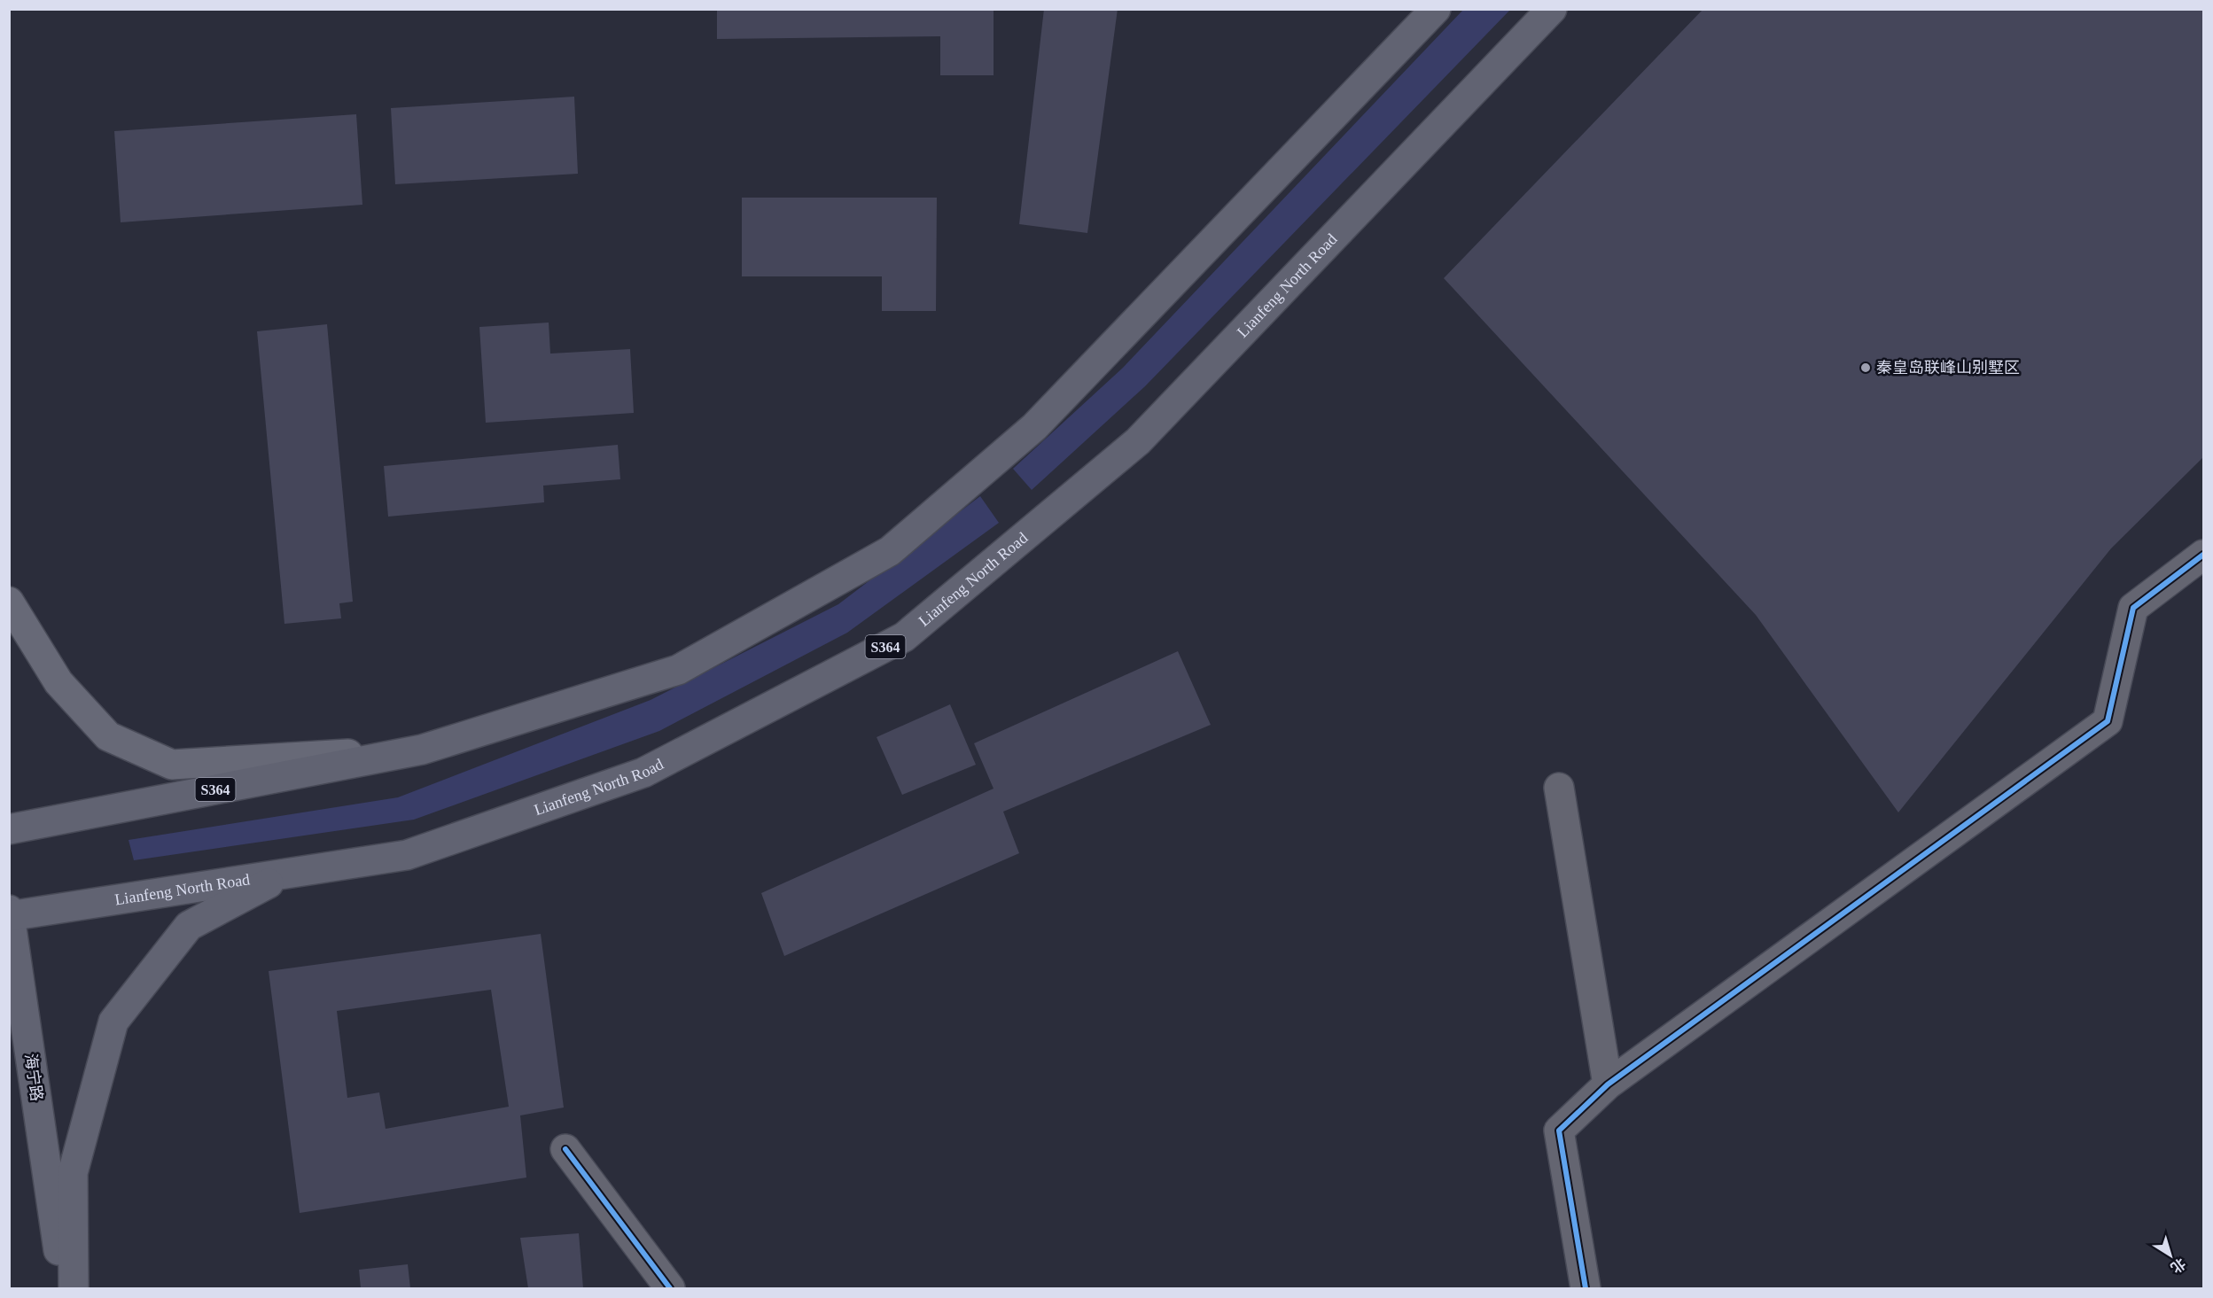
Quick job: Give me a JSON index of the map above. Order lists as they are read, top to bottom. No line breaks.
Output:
{"streets":{"main road":["Lianfeng North Road","S364","海宁路"]},"crossings":[["Lianfeng North Road","海宁路"]],"places":["秦皇岛联峰山别墅区"],"north":"bottom right"}
